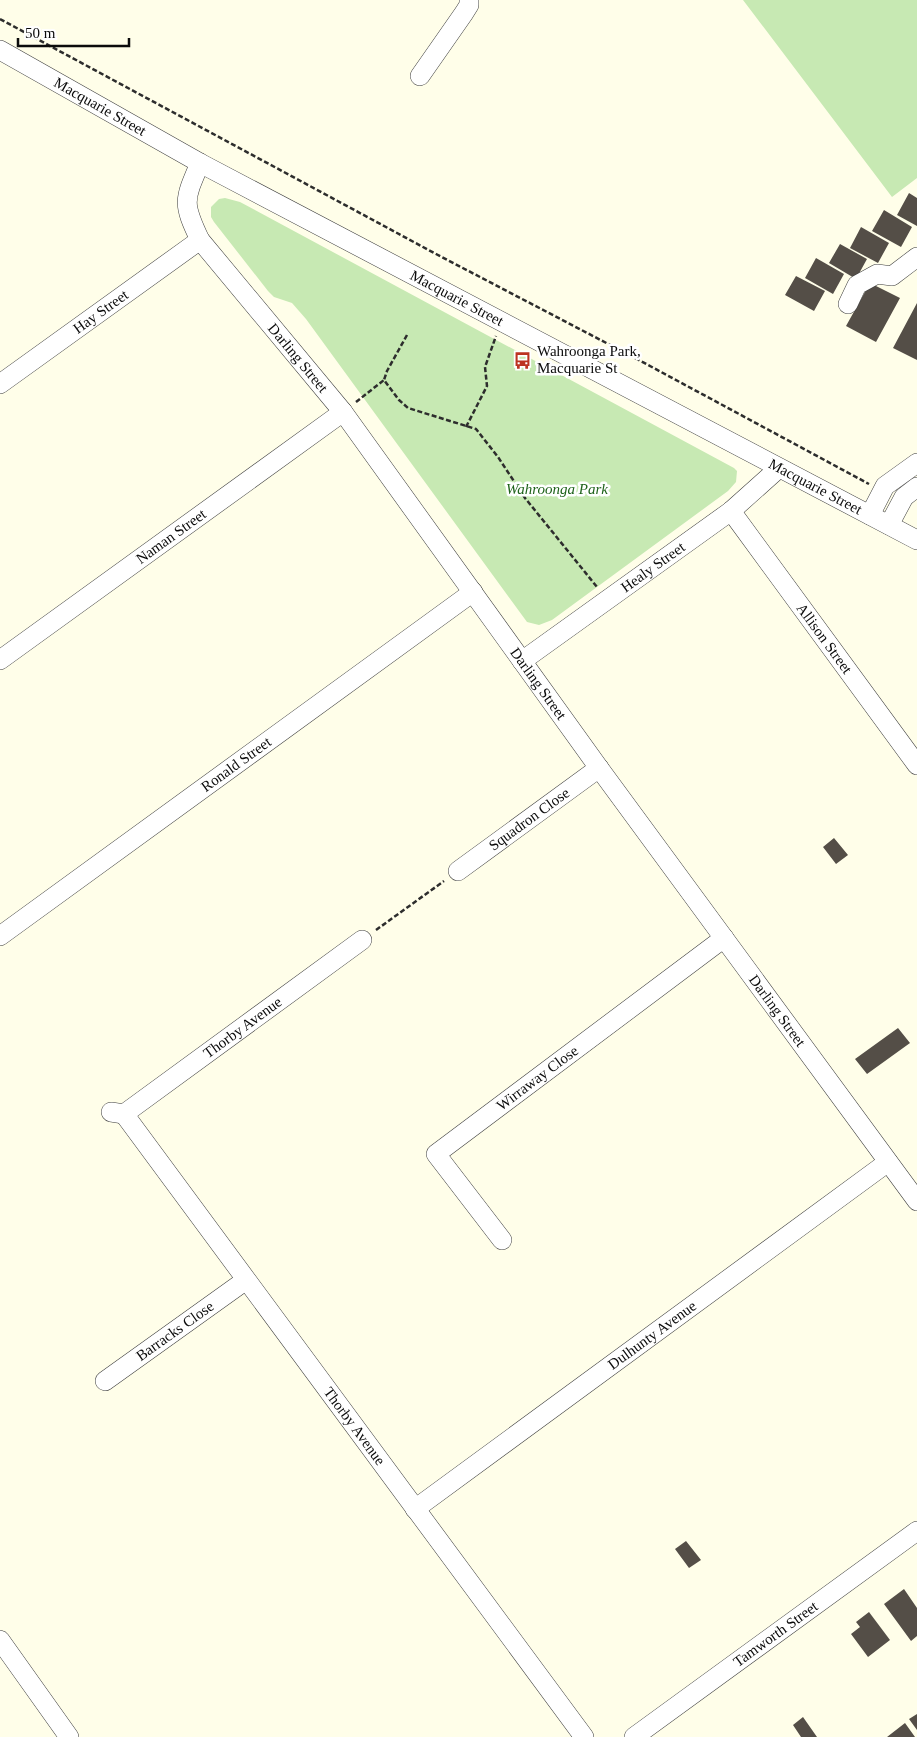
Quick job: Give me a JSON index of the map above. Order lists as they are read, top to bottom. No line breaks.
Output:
{"streets":{"street":["Macquarie Street","Hay Street","Darling Street","Naman Street","Healy Street","Allison Street","Ronald Street","Squadron Close","Thorby Avenue","Wirraway Close","Barracks Close","Dulhunty Avenue","Tamworth Street"]},"crossings":[["Macquarie Street","Darling Street"],["Macquarie Street","Healy Street"],["Hay Street","Darling Street"],["Darling Street","Naman Street"],["Darling Street","Healy Street"],["Darling Street","Ronald Street"],["Darling Street","Squadron Close"],["Darling Street","Wirraway Close"],["Darling Street","Dulhunty Avenue"],["Healy Street","Allison Street"],["Thorby Avenue","Barracks Close"],["Thorby Avenue","Dulhunty Avenue"]],"parks":["Wahroonga Park"],"places":{"bus stop":["Wahroonga Park, Macquarie St"]},"scale_bar":"50 m"}
